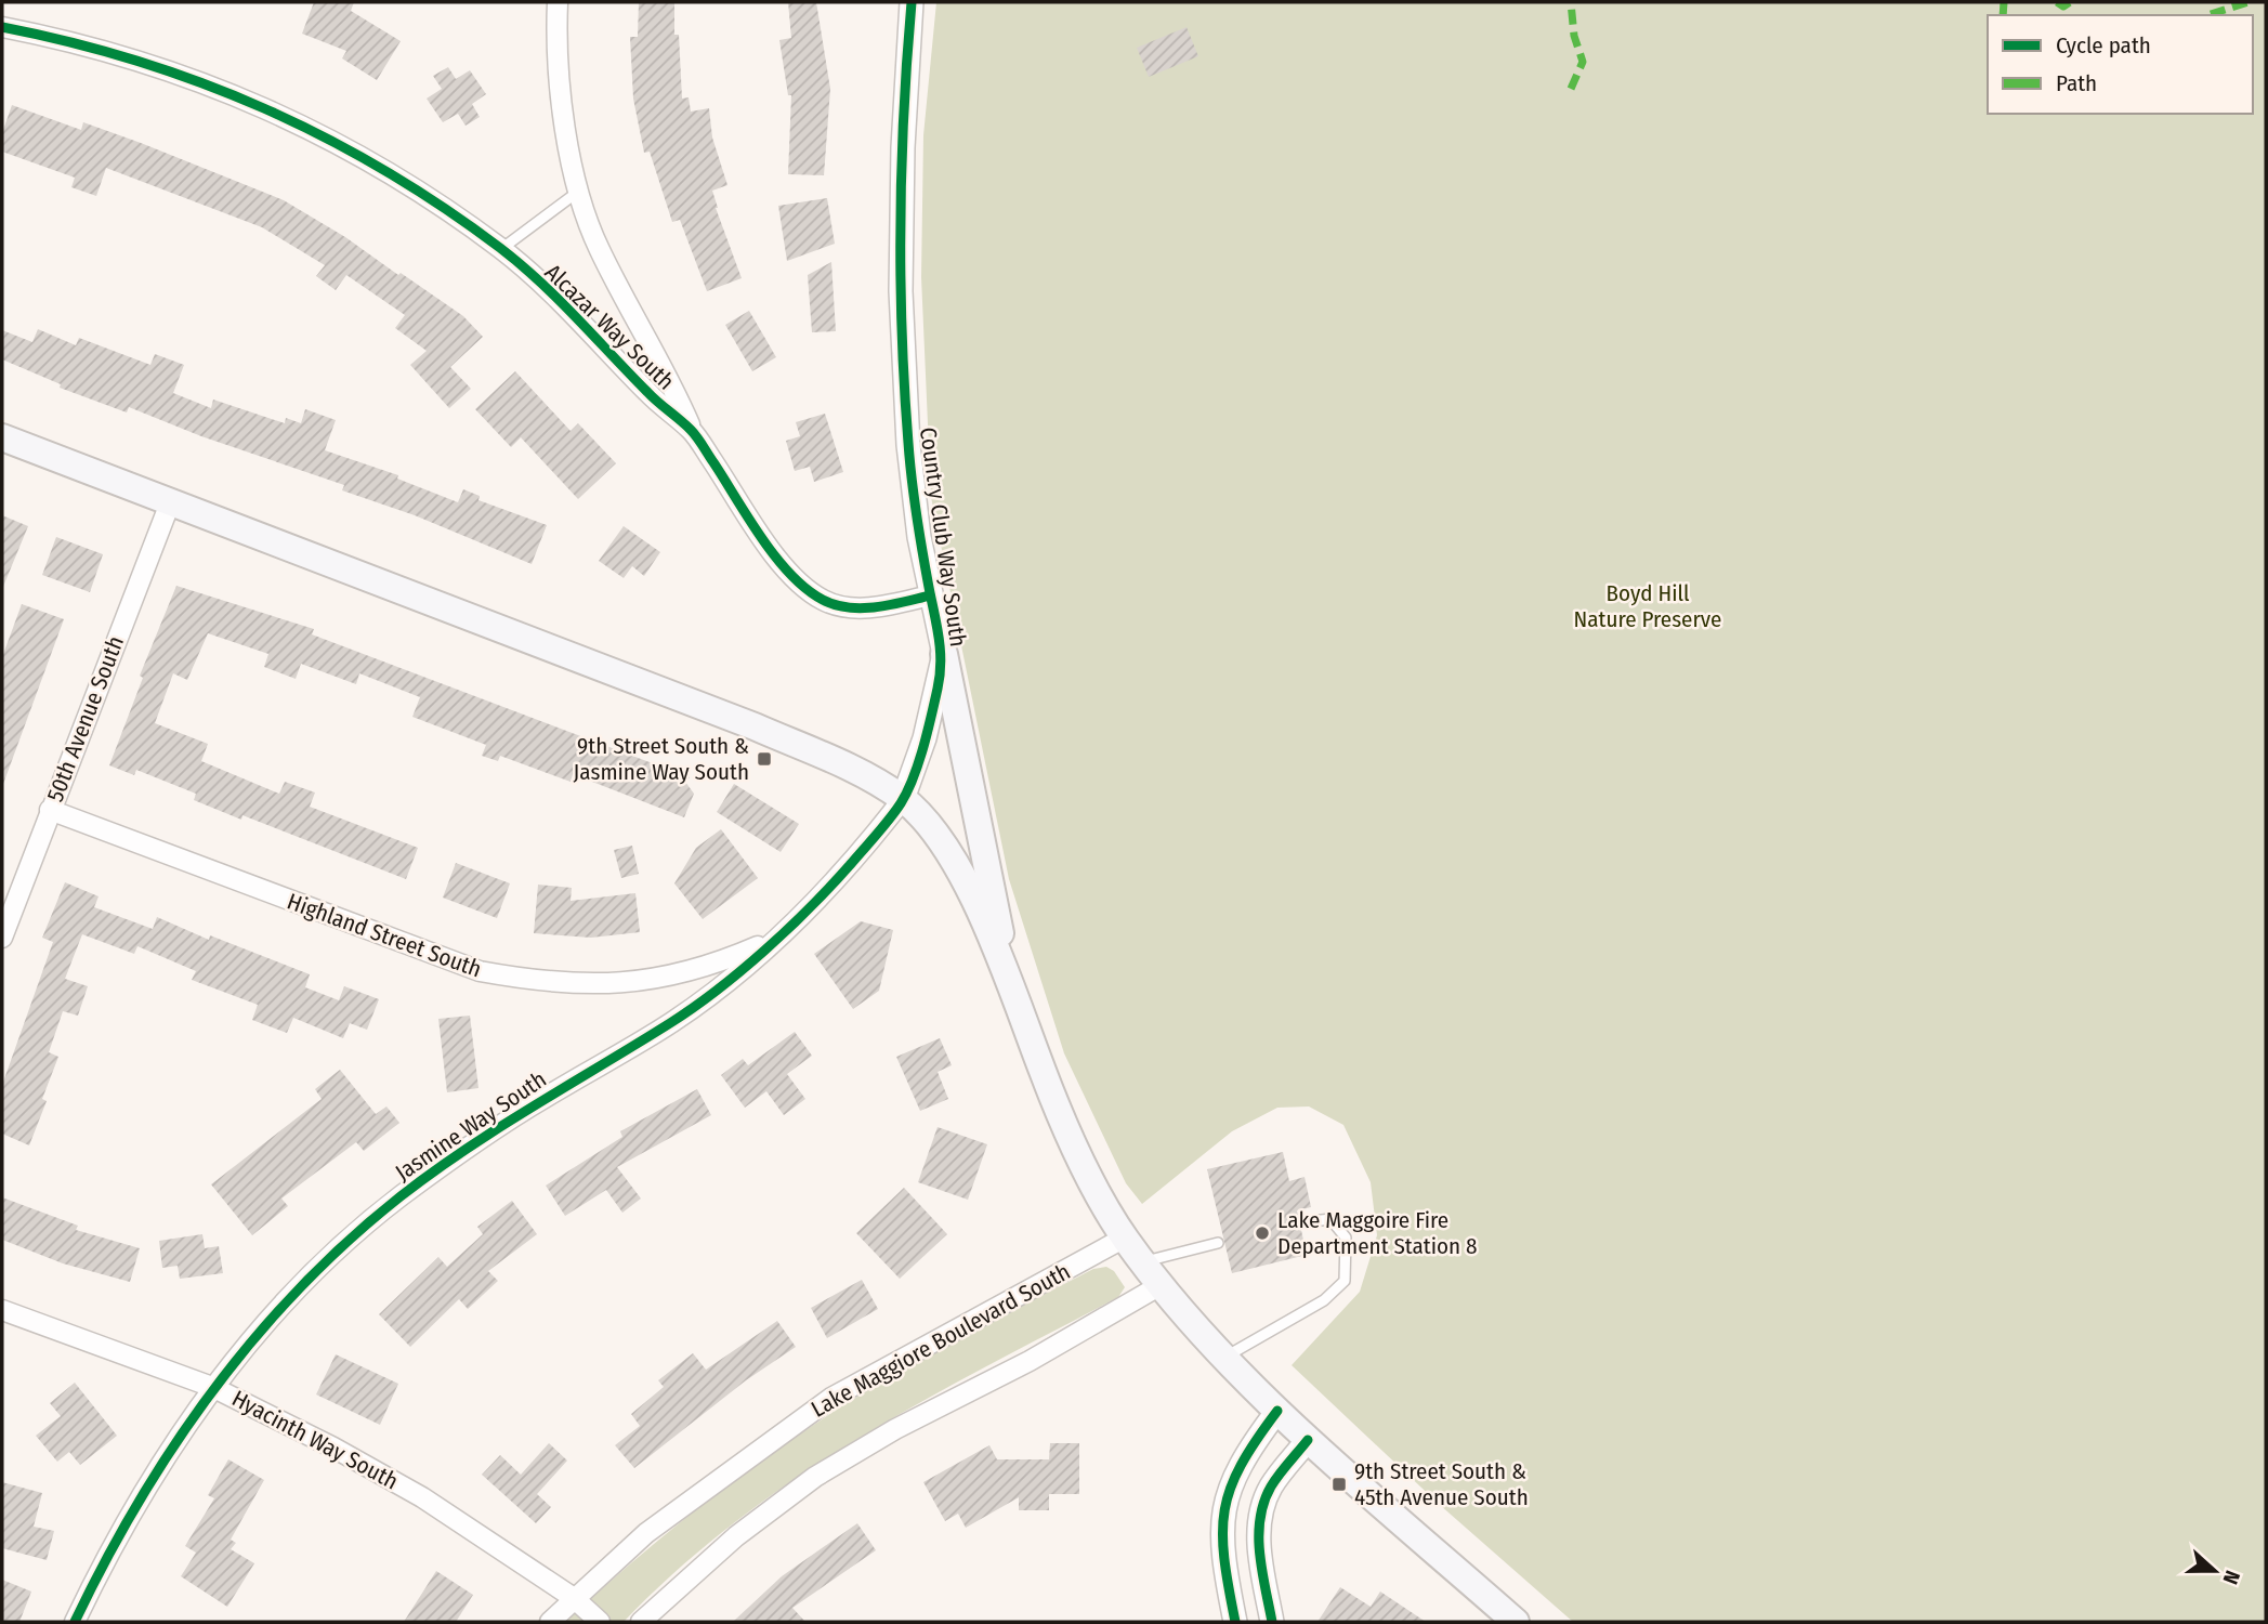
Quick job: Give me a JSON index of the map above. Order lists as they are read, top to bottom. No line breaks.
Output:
{"streets":{"street":["Alcazar Way South","Country Club Way South","50th Avenue South","Highland Street South","Jasmine Way South","Lake Maggiore Boulevard South","Hyacinth Way South"]},"crossings":[["Alcazar Way South","Country Club Way South"],["Country Club Way South","Jasmine Way South"],["50th Avenue South","Highland Street South"],["Highland Street South","Jasmine Way South"],["Jasmine Way South","Hyacinth Way South"],["Lake Maggiore Boulevard South","Hyacinth Way South"]],"parks":["Boyd Hill Nature Preserve"],"places":{"transit":["9th Street South & Jasmine Way South","9th Street South & 45th Avenue South"],"other":["Lake Maggoire Fire Department Station 8"]},"legend":["Cycle path","Path"],"north":"right"}
